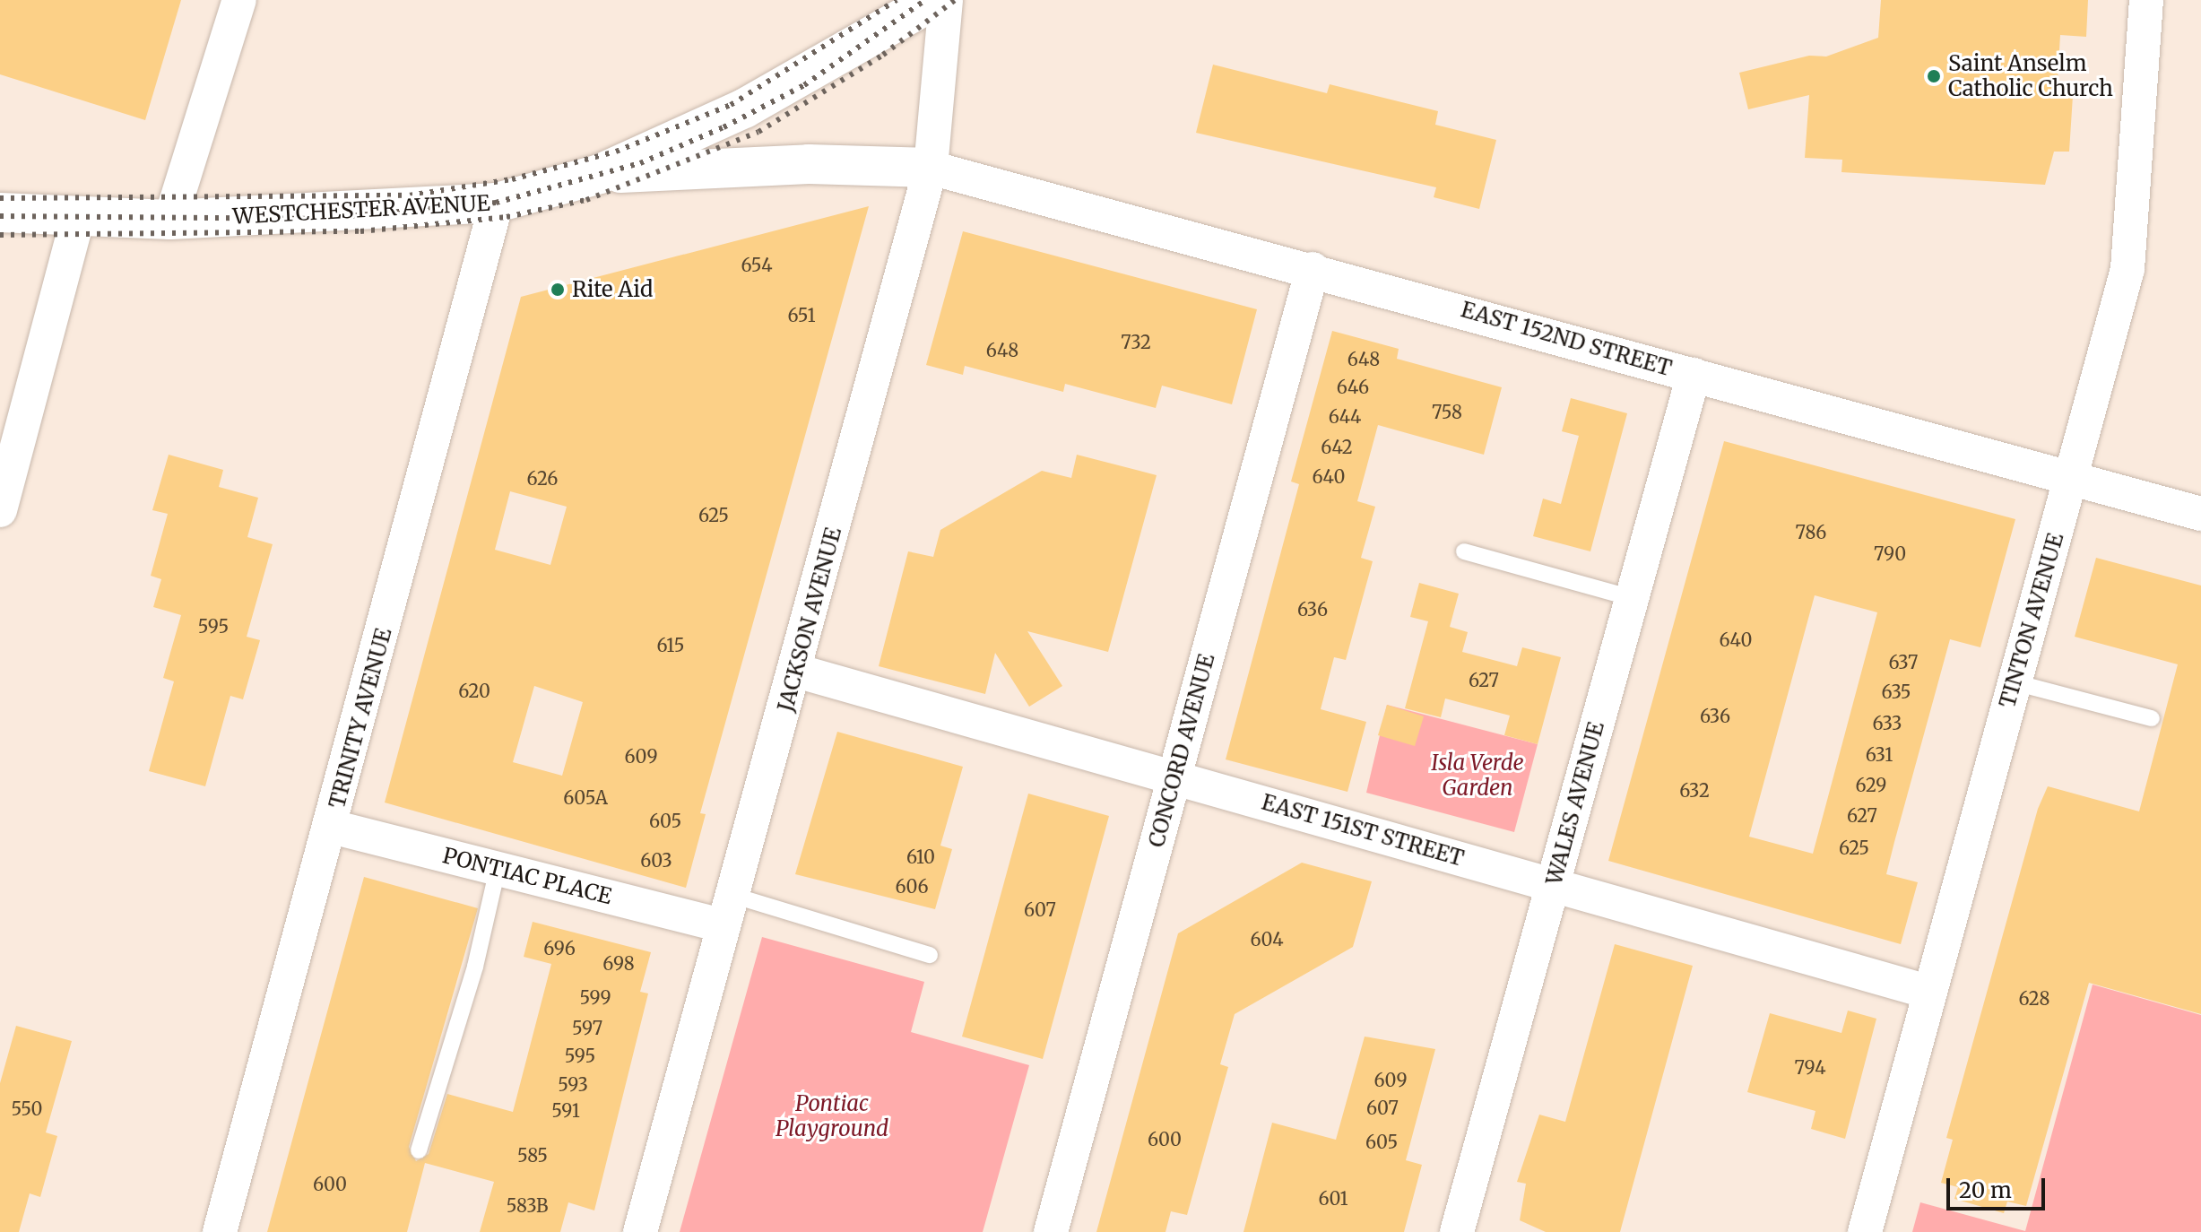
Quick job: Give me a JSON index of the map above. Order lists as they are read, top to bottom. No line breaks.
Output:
{"streets":{"main road":["WESTCHESTER AVENUE"],"street":["EAST 152ND STREET","JACKSON AVENUE","TINTON AVENUE","TRINITY AVENUE","CONCORD AVENUE","WALES AVENUE","EAST 151ST STREET","PONTIAC PLACE"]},"crossings":[["WESTCHESTER AVENUE","TRINITY AVENUE"],["EAST 152ND STREET","JACKSON AVENUE"],["EAST 152ND STREET","TINTON AVENUE"],["EAST 152ND STREET","CONCORD AVENUE"],["EAST 152ND STREET","WALES AVENUE"],["JACKSON AVENUE","EAST 151ST STREET"],["JACKSON AVENUE","PONTIAC PLACE"],["TINTON AVENUE","EAST 151ST STREET"],["TRINITY AVENUE","PONTIAC PLACE"],["CONCORD AVENUE","EAST 151ST STREET"],["WALES AVENUE","EAST 151ST STREET"]],"parks":["Isla Verde Garden","Pontiac Playground"],"places":["Saint Anselm Catholic Church","Rite Aid"],"house_numbers":["654","651","732","648","648","646","758","644","642","640","626","625","786","790","636","595","640","615","637","627","620","635","636","633","631","609","629","632","605A","627","605","625","610","603","606","607","604","696","698","599","628","597","595","794","609","593","607","550","591","600","605","585","600","601","583B"],"scale_bar":"20 m"}
